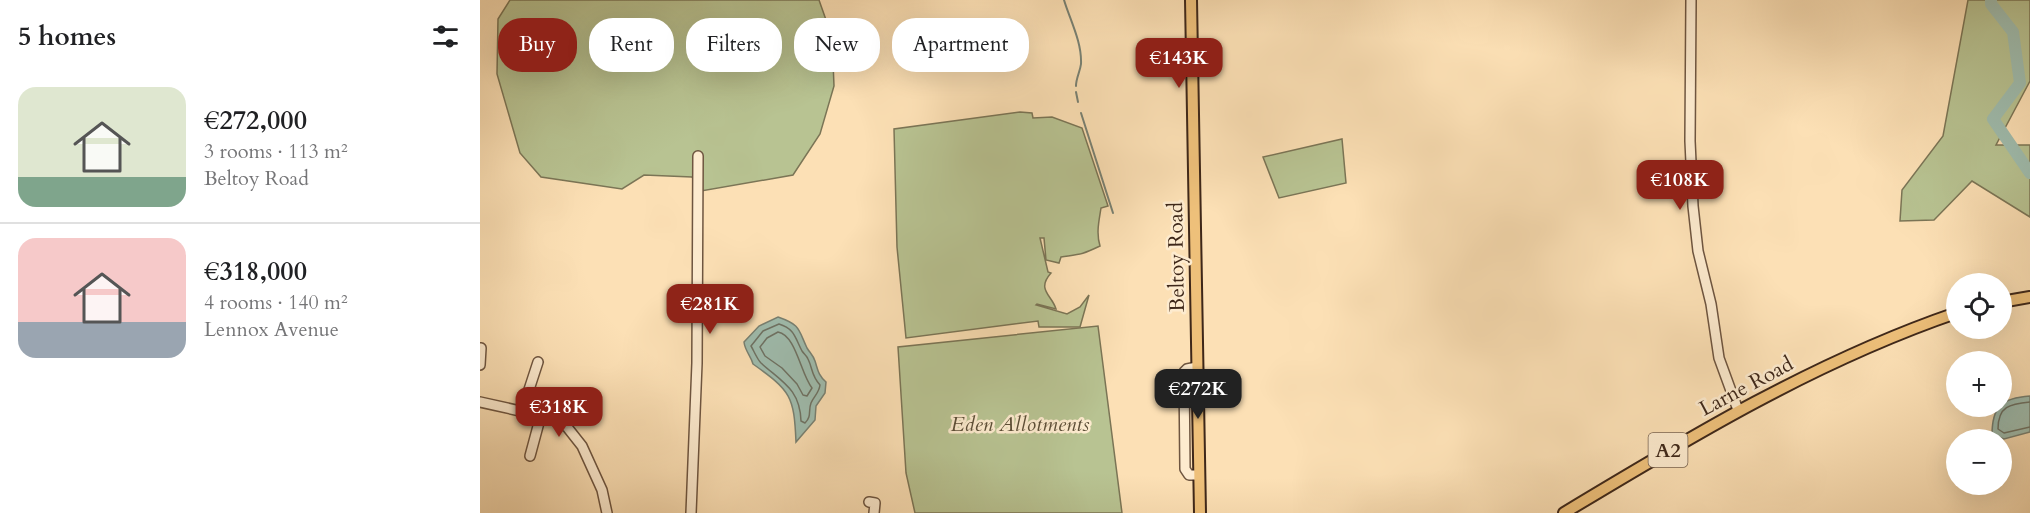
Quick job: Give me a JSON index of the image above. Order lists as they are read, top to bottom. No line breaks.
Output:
{"streets":{"main road":["Beltoy Road","Larne Road","A2"]},"parks":["Eden Allotments"],"page":{"heading":"5 homes","chip":["Buy","Rent","Filters","New","Apartment"],"price":["€143K","€108K","€281K","€272K","€318K"],"list":[{"name":"€272,000","note":"3 rooms · 113 m² · Beltoy Road"},{"name":"€318,000","note":"4 rooms · 140 m² · Lennox Avenue"}],"map_buttons":["+","−"]}}
